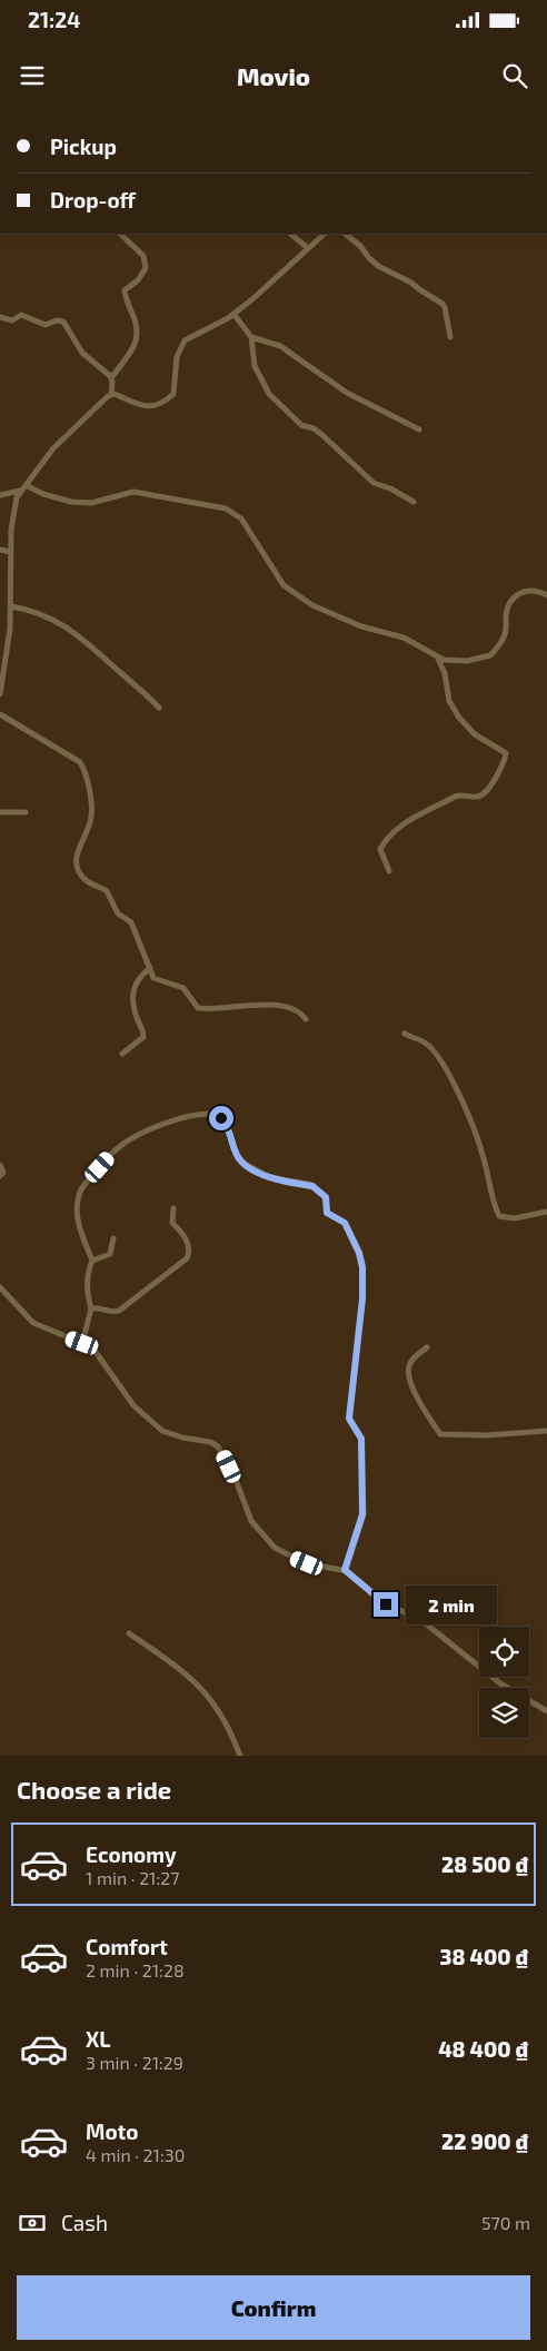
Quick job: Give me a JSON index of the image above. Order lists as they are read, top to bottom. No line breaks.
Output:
{"page":{"status":"21:24","header":"Movio","banner":["Pickup","Drop-off"],"bubble":"2 min","heading":"Choose a ride","list":[{"name":"Economy","note":"1 min · 21:27","value":"28 500 ₫"},{"name":"Comfort","note":"2 min · 21:28","value":"38 400 ₫"},{"name":"XL","note":"3 min · 21:29","value":"48 400 ₫"},{"name":"Moto","note":"4 min · 21:30","value":"22 900 ₫"}],"pay":["Cash","570 m"],"buttons":"Confirm"}}
